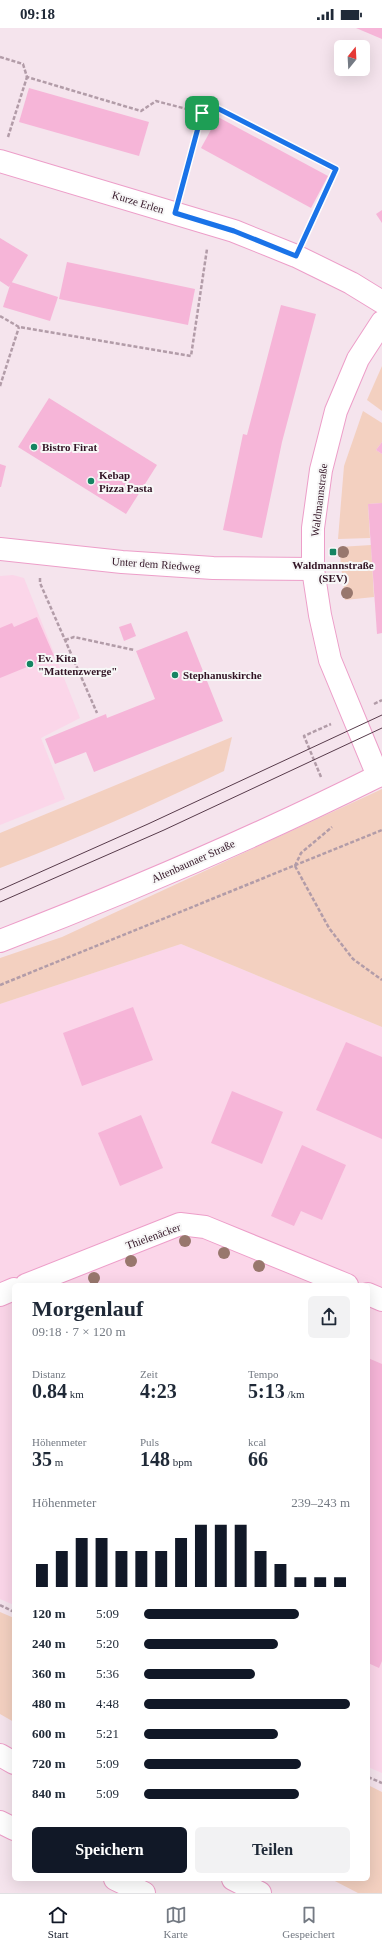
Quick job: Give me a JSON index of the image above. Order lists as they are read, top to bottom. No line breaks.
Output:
{"streets":{"main road":["Kurze Erlen","Waldmannstraße","Unter dem Riedweg","Altenbaunaer Straße","Thielenäcker"]},"crossings":[["Waldmannstraße","Unter dem Riedweg"],["Waldmannstraße","Altenbaunaer Straße"]],"places":{"other":["Bistro Firat","Kebap Pizza Pasta","Ev. Kita \"Mattenzwerge\"","Stephanuskirche"],"transit":["Waldmannstraße (SEV)"]},"north":"top","page":{"status":"09:18","heading":["Morgenlauf","09:18 · 7 × 120 m"],"stats":[["Distanz","0.84 km"],["Zeit","4:23"],["Tempo","5:13 /km"],["Höhenmeter","35 m"],["Puls","148 bpm"],["kcal","66"]],"chart":["Höhenmeter","239–243 m"],"list":[{"name":"120 m","note":"5:09"},{"name":"240 m","note":"5:20"},{"name":"360 m","note":"5:36"},{"name":"480 m","note":"4:48"},{"name":"600 m","note":"5:21"},{"name":"720 m","note":"5:09"},{"name":"840 m","note":"5:09"}],"buttons":["Speichern","Teilen"],"tabs":["Start","Karte","Gespeichert"]}}
